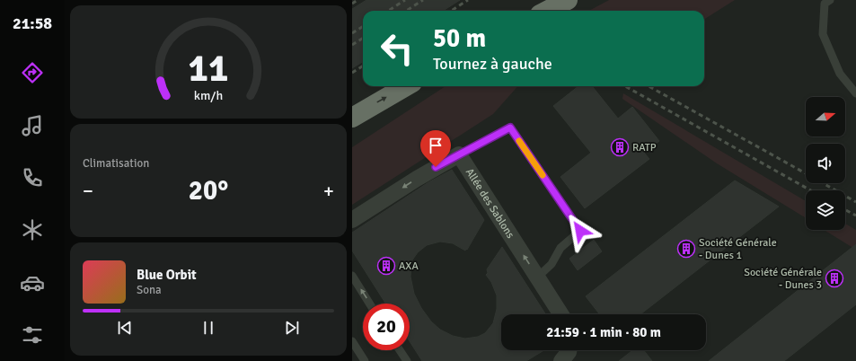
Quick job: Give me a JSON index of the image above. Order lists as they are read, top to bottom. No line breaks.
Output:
{"streets":{"street":["Allée des Sablons"]},"one_way":["Allée des Sablons"],"places":{"building":["RATP","Société Générale - Dunes 1","AXA","Société Générale - Dunes 3"]},"north":"right","page":{"tabs":"21:58","turn":["50 m","Tournez à gauche"],"tile":"Climatisation","heat":["−","20°","+"],"song":["Blue Orbit","Sona"],"limit":"20","trip":"21:59 · 1 min · 80 m","gauge":["11","km/h"]}}
